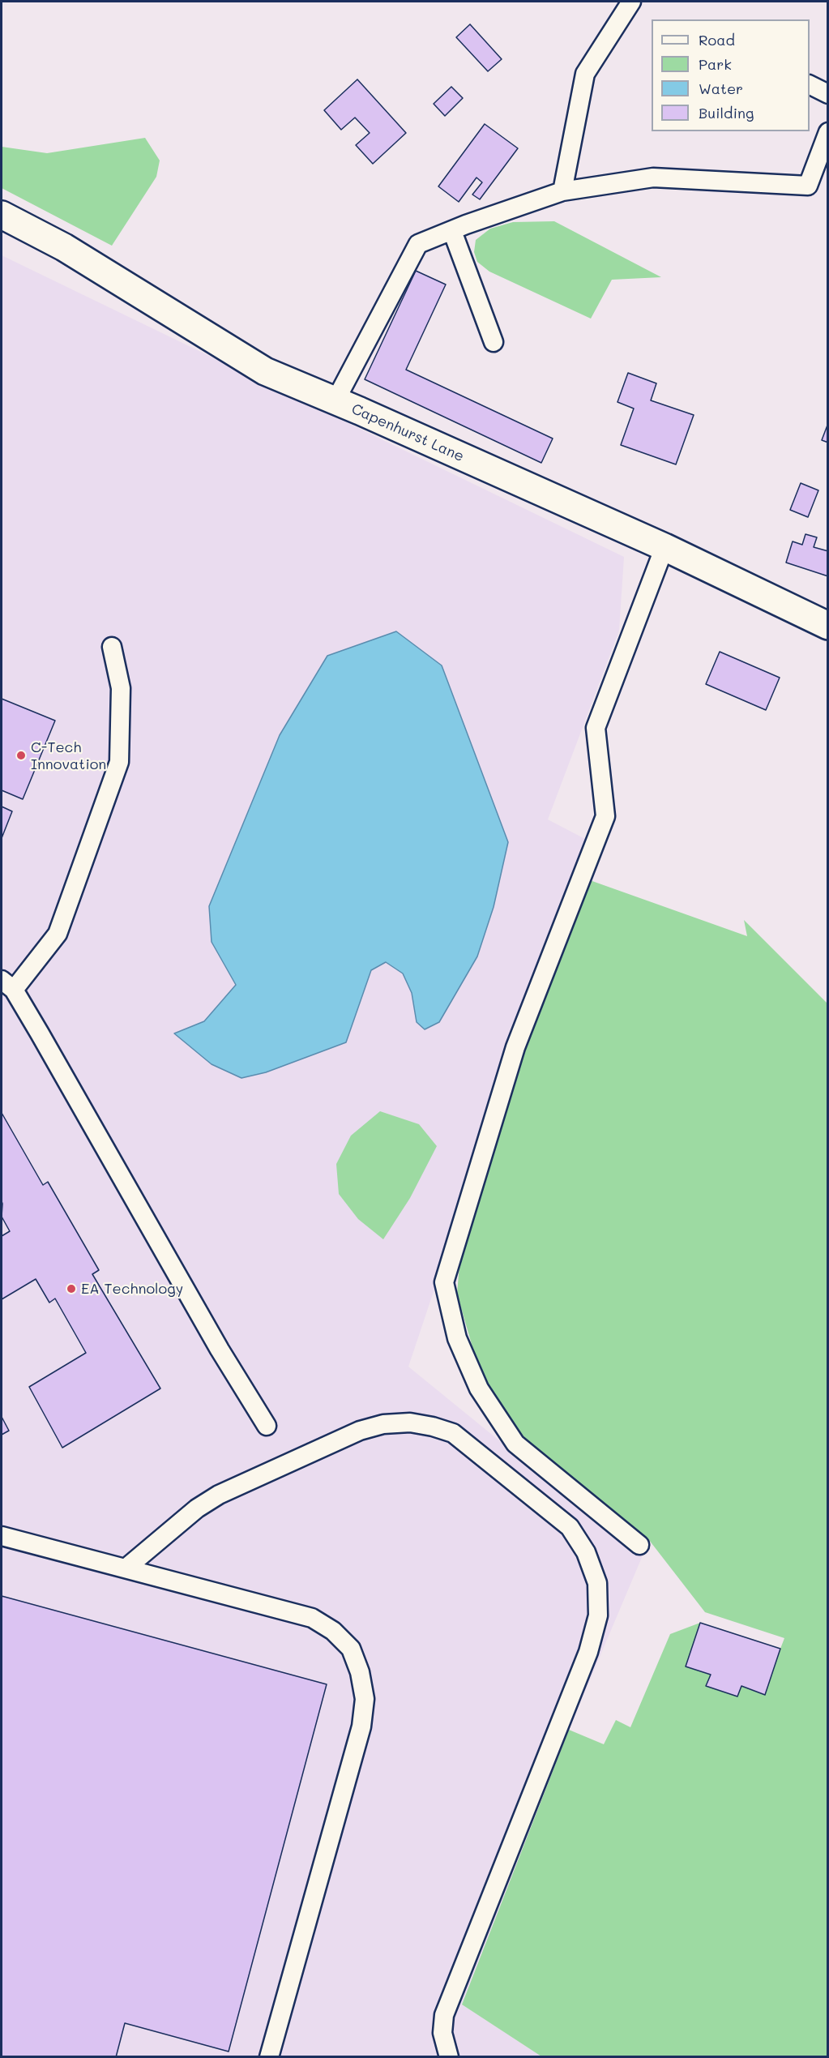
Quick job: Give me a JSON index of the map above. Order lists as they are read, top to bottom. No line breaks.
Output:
{"streets":{"street":["Capenhurst Lane"]},"places":["C-Tech Innovation","EA Technology"],"legend":["Road","Park","Water","Building"]}
